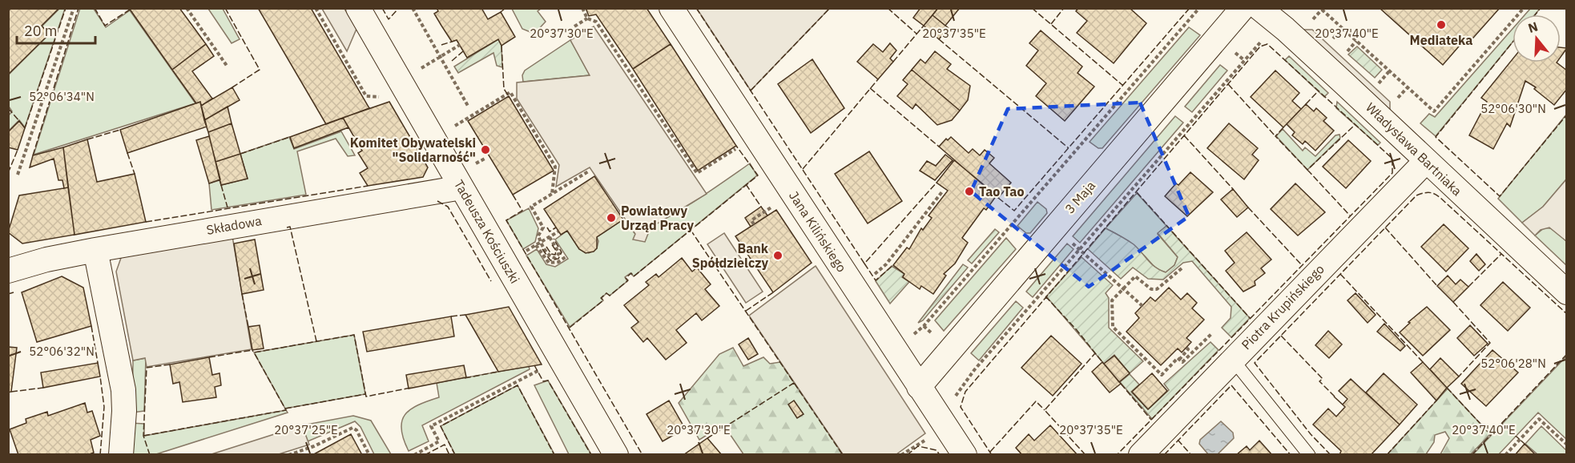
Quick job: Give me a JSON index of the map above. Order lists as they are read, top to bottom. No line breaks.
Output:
{"streets":{"street":["Władysława Bartniaka","3 Maja","Składowa","Tadeusza Kościuszki","Jana Kilińskiego","Piotra Krupińskiego"]},"crossings":[["Władysława Bartniaka","Piotra Krupińskiego"],["3 Maja","Jana Kilińskiego"],["Składowa","Tadeusza Kościuszki"]],"places":["Mediateka","Komitet Obywatelski \"Solidarność\"","Tao Tao","Powiatowy Urząd Pracy","Bank Spółdzielczy"],"scale_bar":"20 m","north":"top","coordinates":["20°37'30\"E","20°37'35\"E","20°37'40\"E","52°06'34\"N","52°06'30\"N","52°06'32\"N","52°06'28\"N","20°37'25\"E"]}
